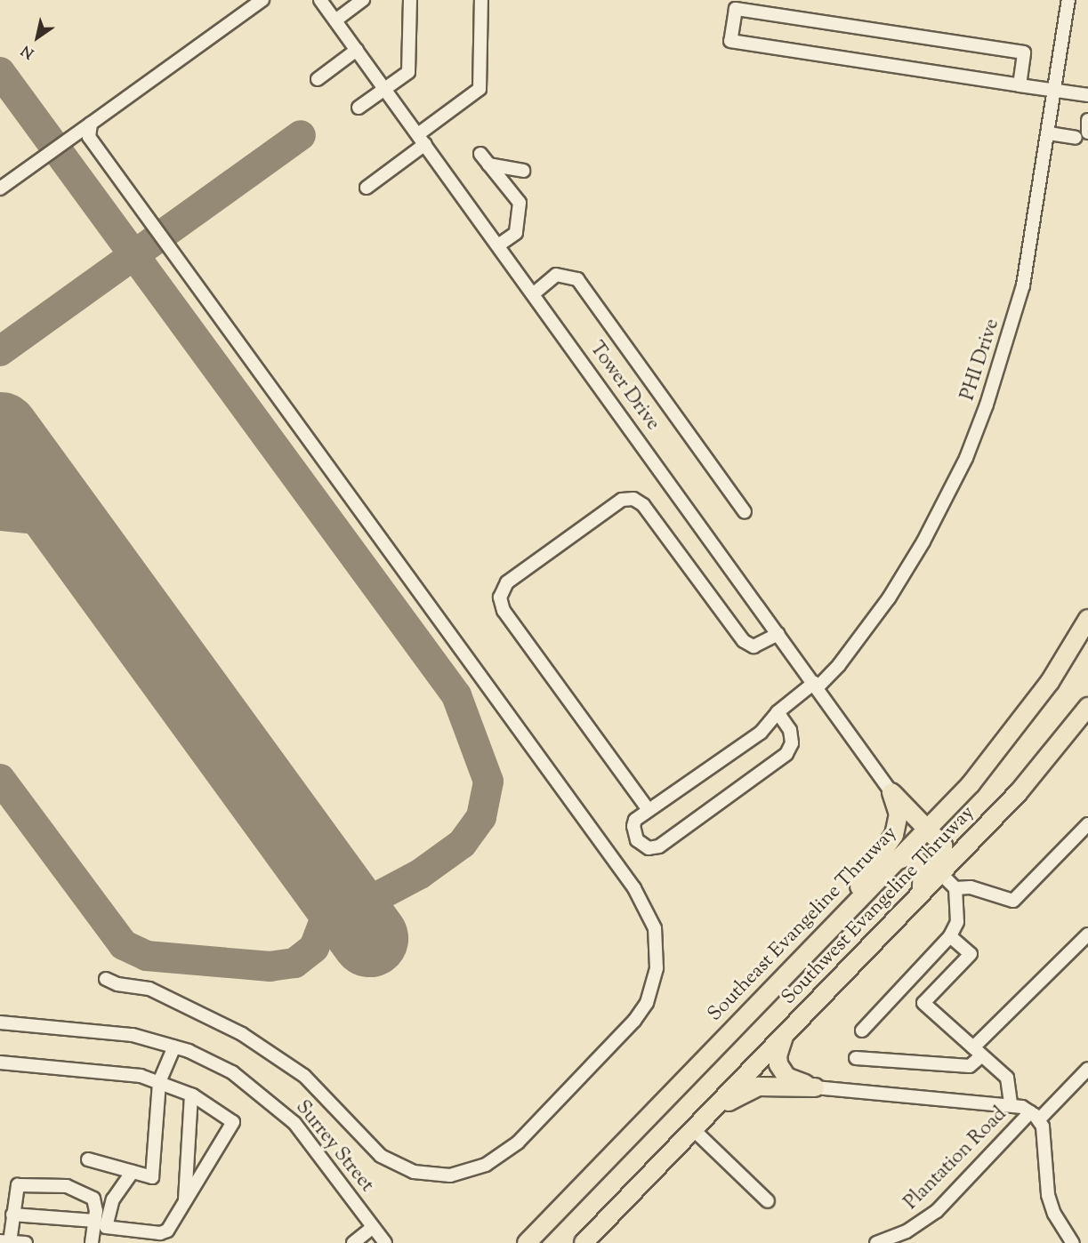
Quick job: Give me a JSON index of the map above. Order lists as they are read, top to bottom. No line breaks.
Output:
{"streets":{"highway":["Southwest Evangeline Thruway","Southeast Evangeline Thruway"],"street":["PHI Drive","Tower Drive","Surrey Street","Plantation Road"]},"crossings":[["PHI Drive","Tower Drive"]],"north":"bottom left"}
